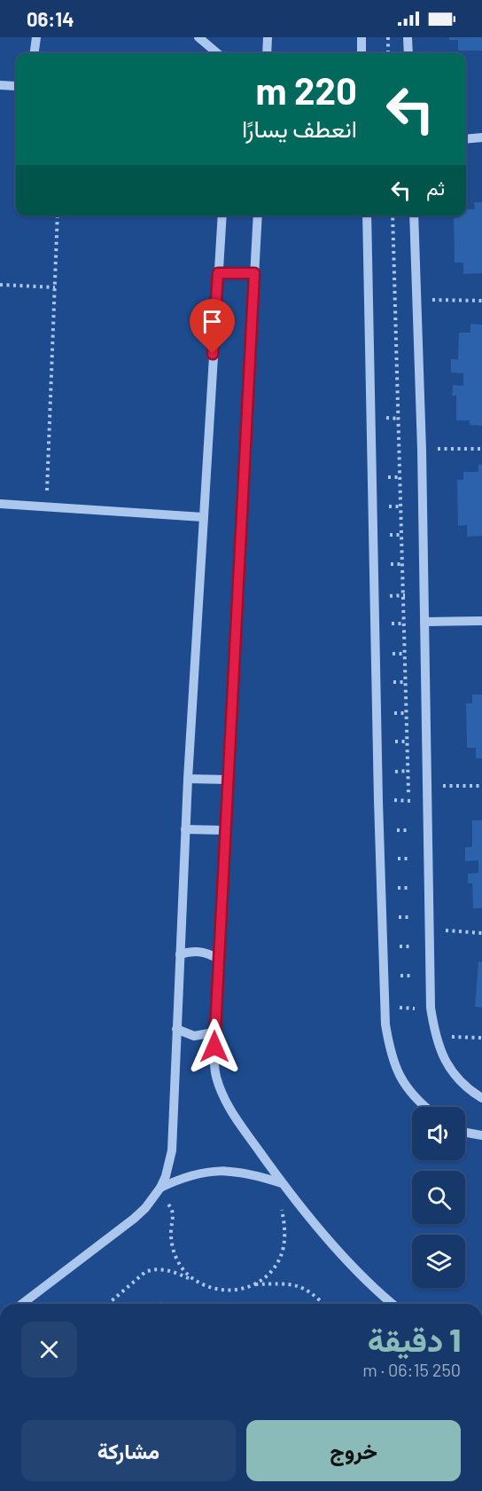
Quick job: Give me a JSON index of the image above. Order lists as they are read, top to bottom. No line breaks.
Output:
{"page":{"status":"06:14","turn":["220 m","انعطف يسارًا"],"then":"ثم","heading":["1 دقيقة","250 m · 06:15"],"buttons":["خروج","مشاركة"]}}
